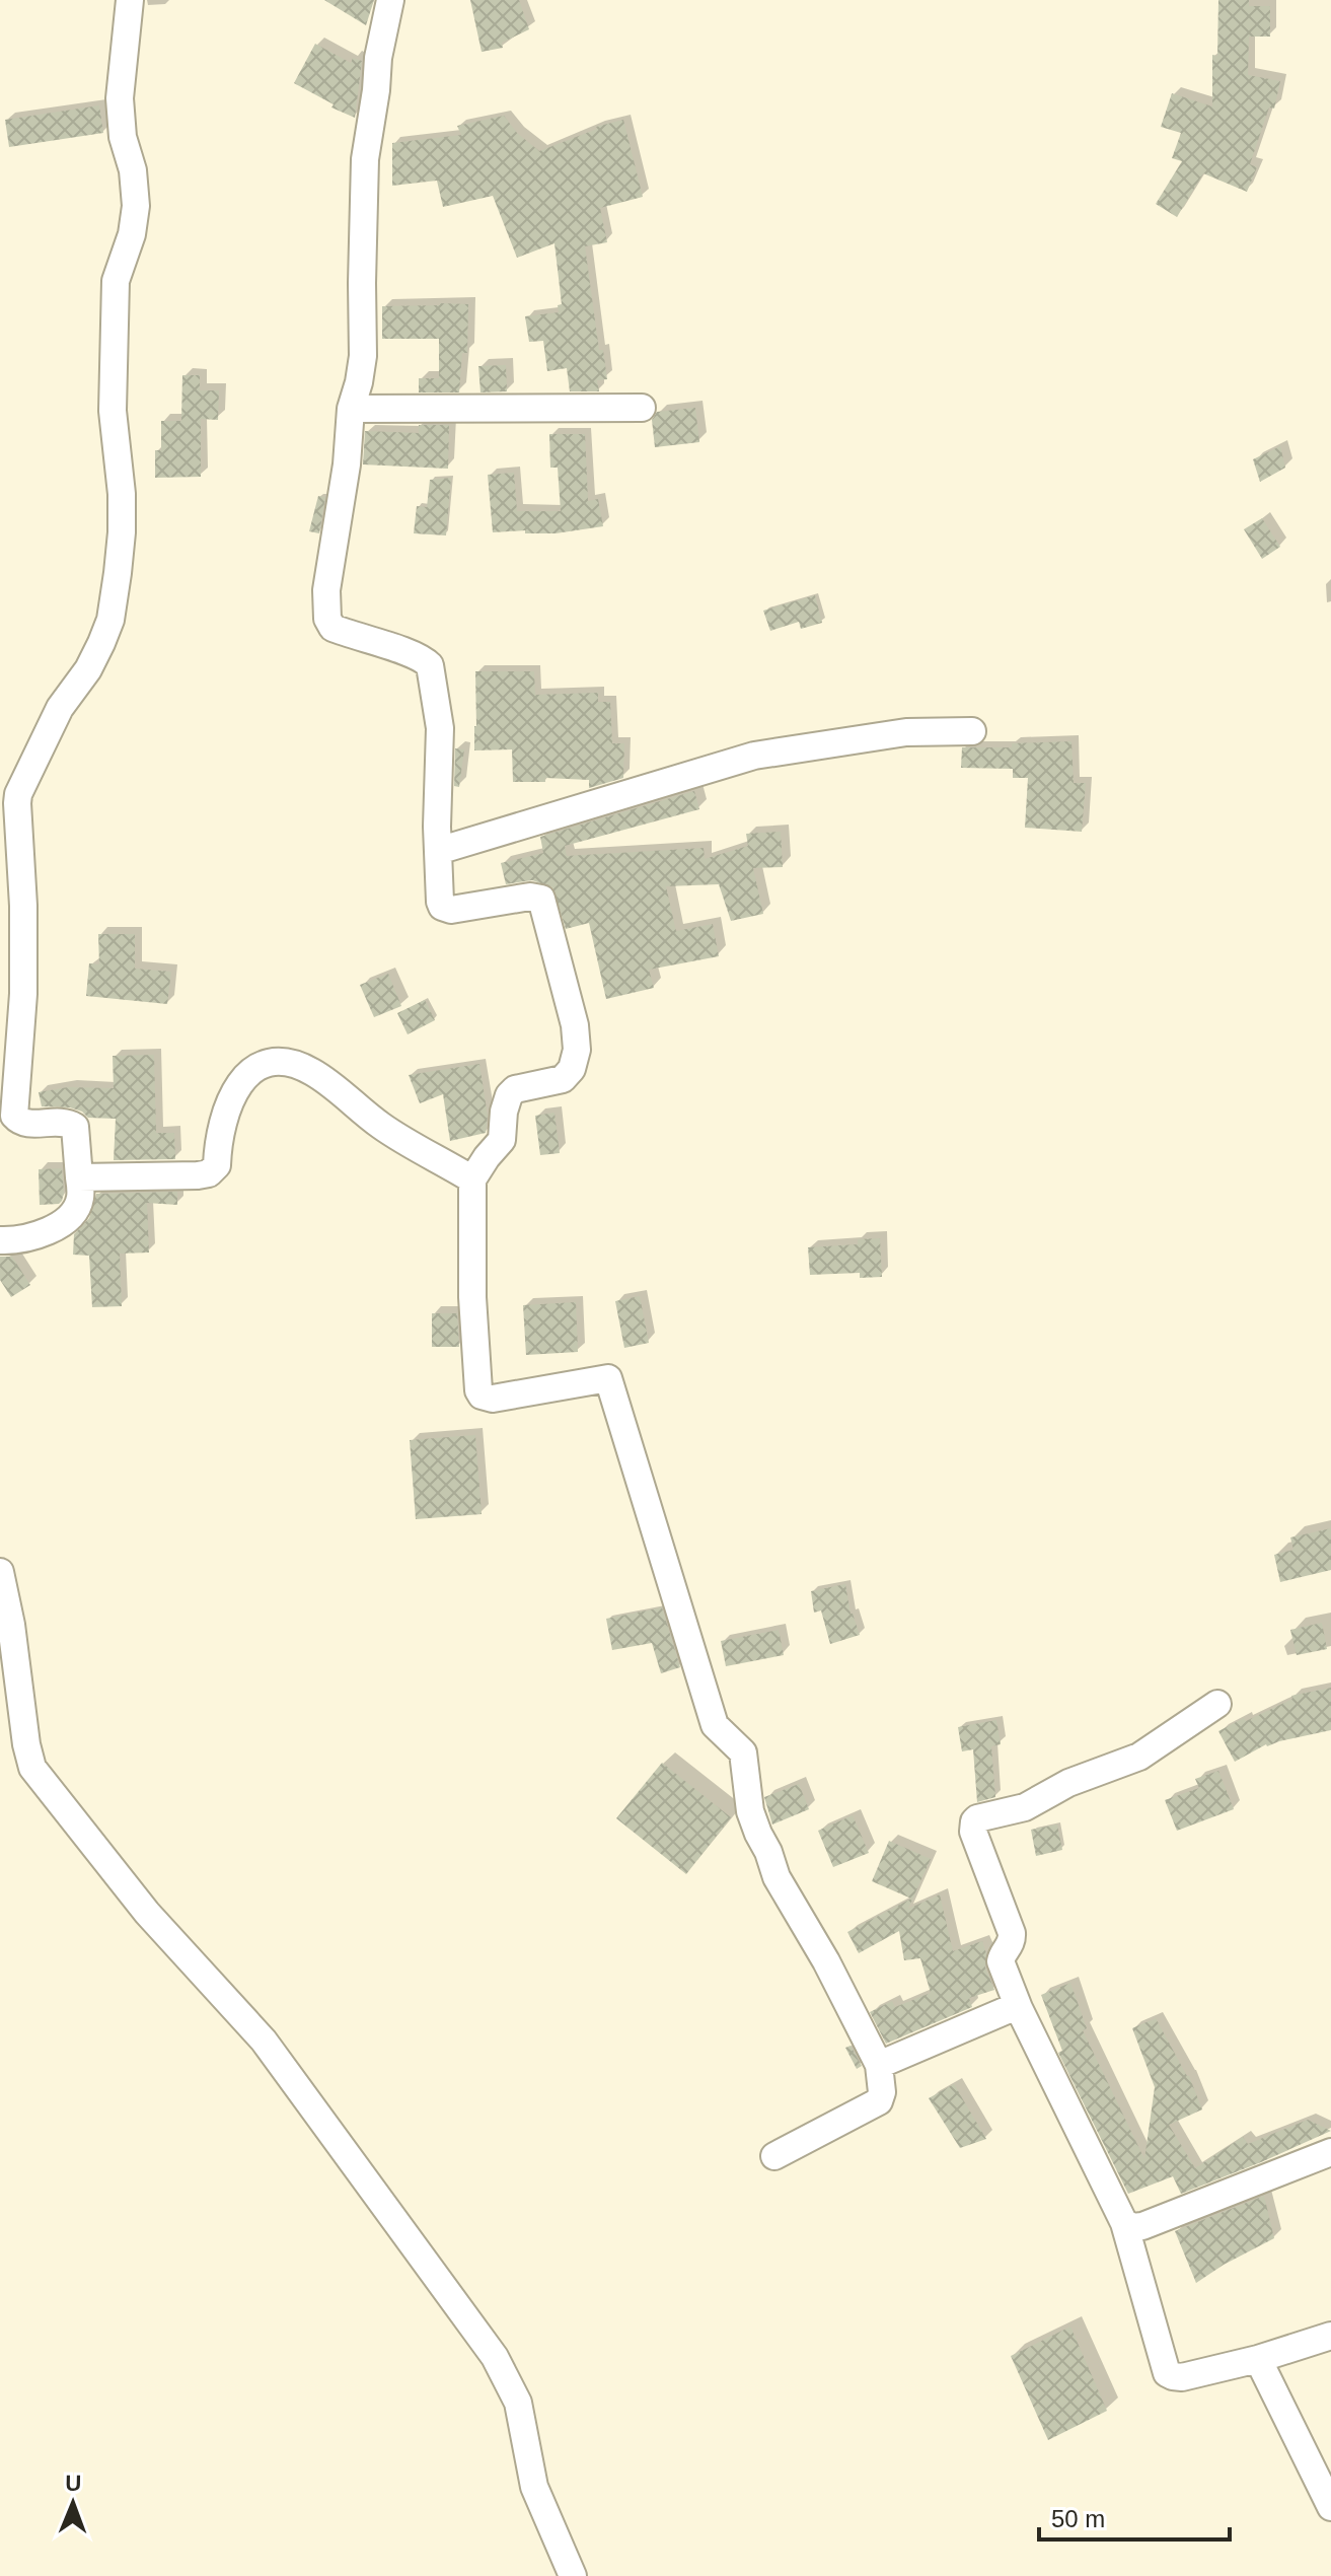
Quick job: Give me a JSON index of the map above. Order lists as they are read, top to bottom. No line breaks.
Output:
{"scale_bar":"50 m","north":"top"}
